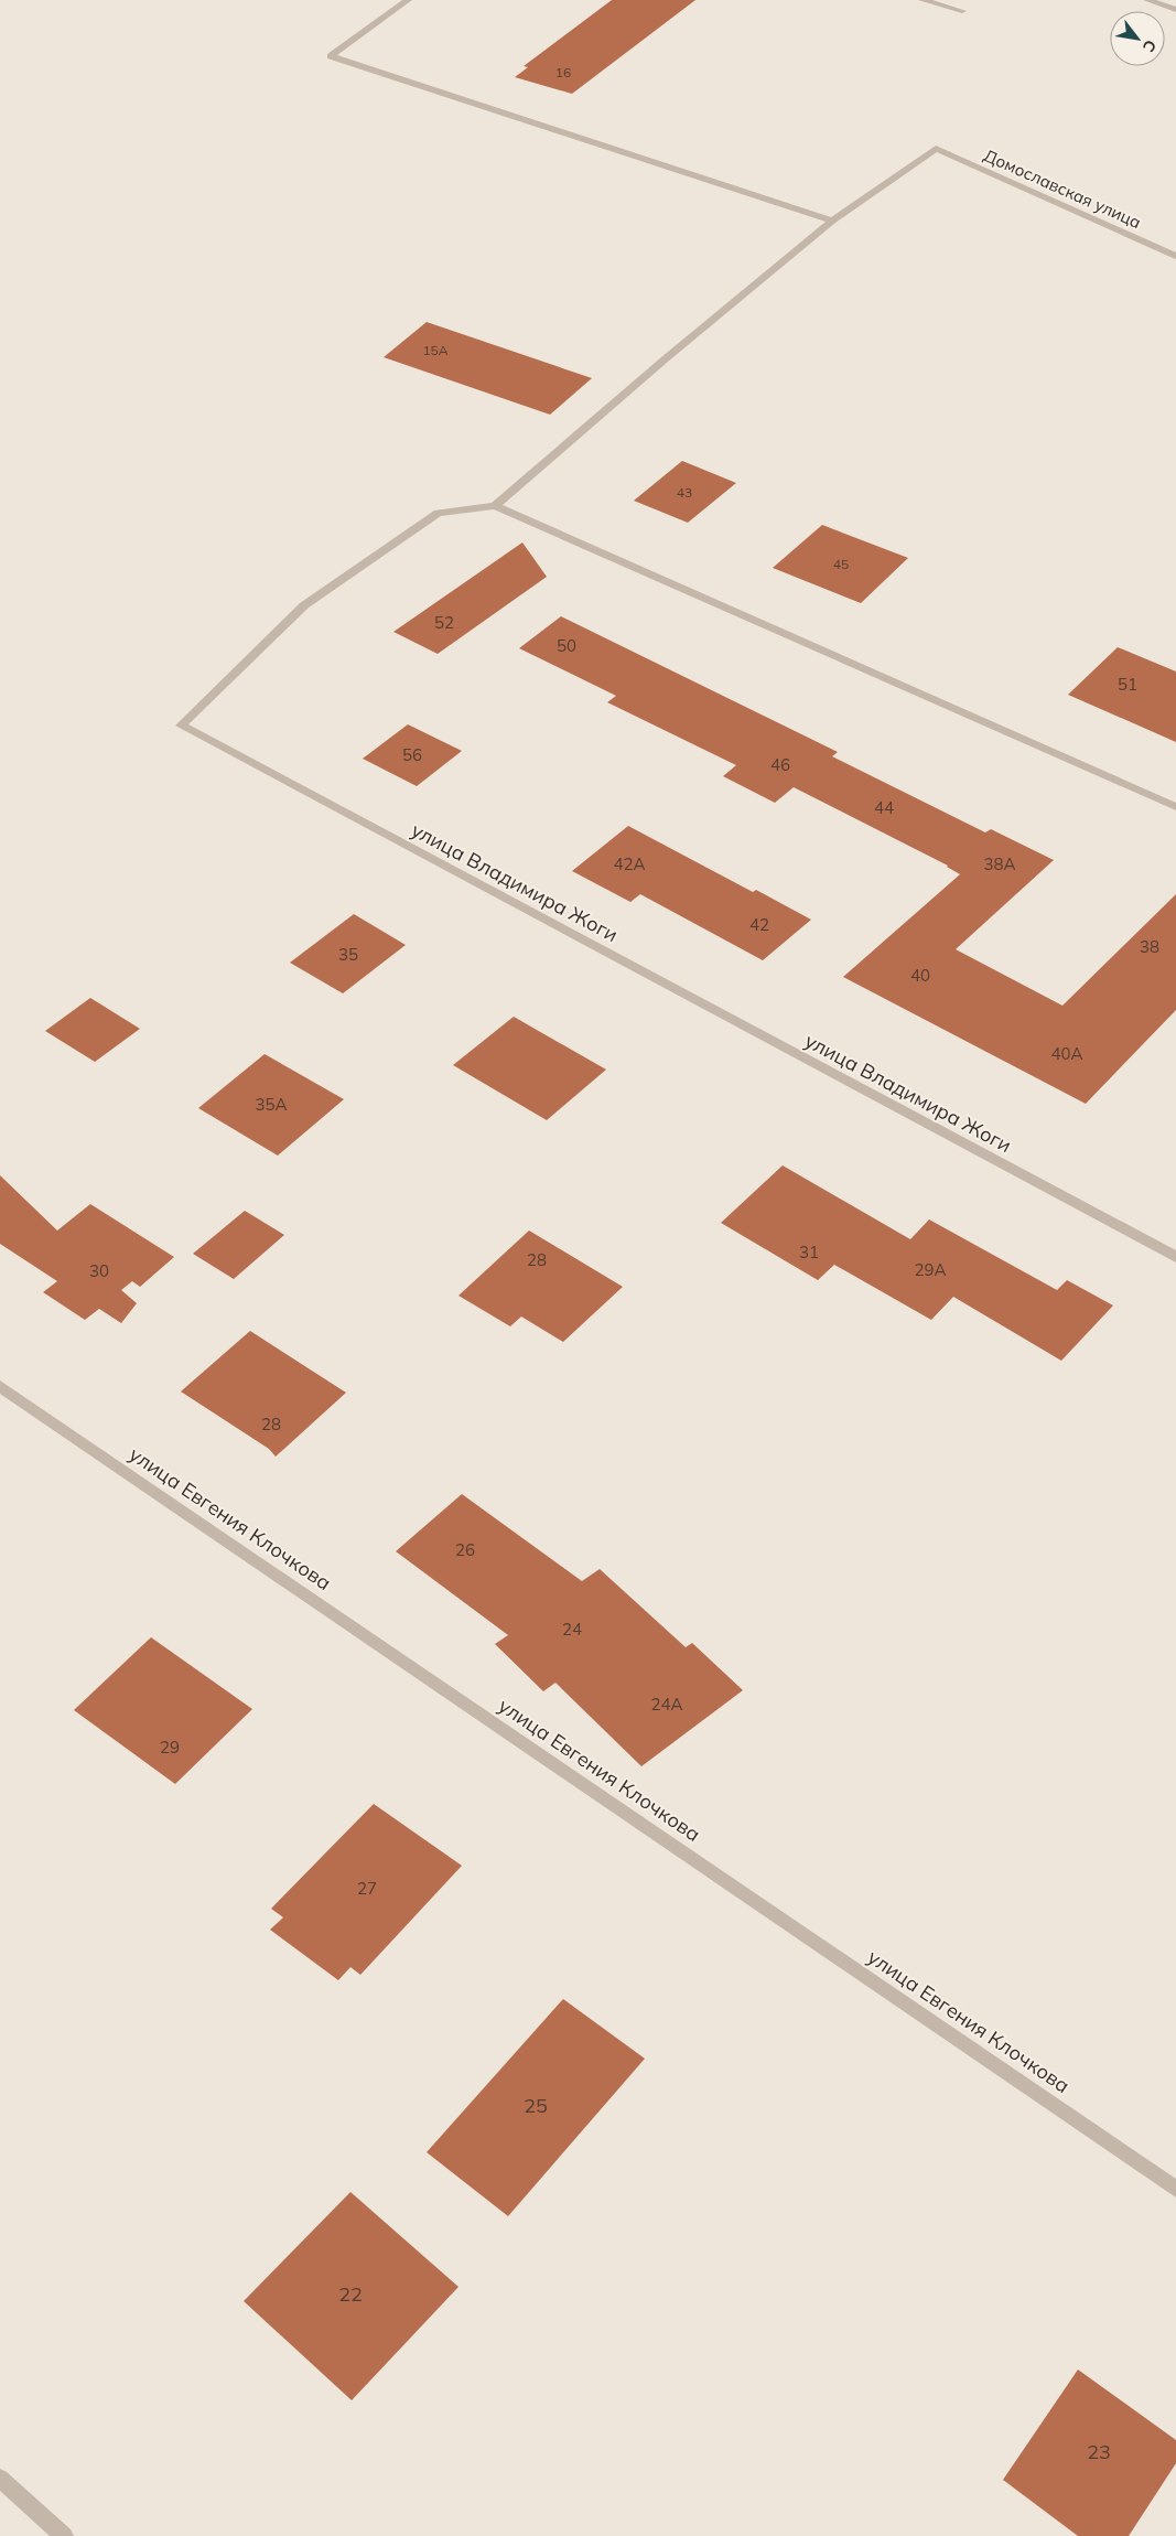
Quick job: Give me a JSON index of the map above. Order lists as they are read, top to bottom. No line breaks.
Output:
{"streets":{"street":["Домославская улица","улица Владимира Жоги","улица Евгения Клочкова"]},"house_numbers":["16","15А","43","45","52","50","51","56","46","44","42А","38А","42","38","35","40","40А","35А","31","28","29А","30","28","26","24","24А","29","27","25","22","23"],"north":"bottom right"}
